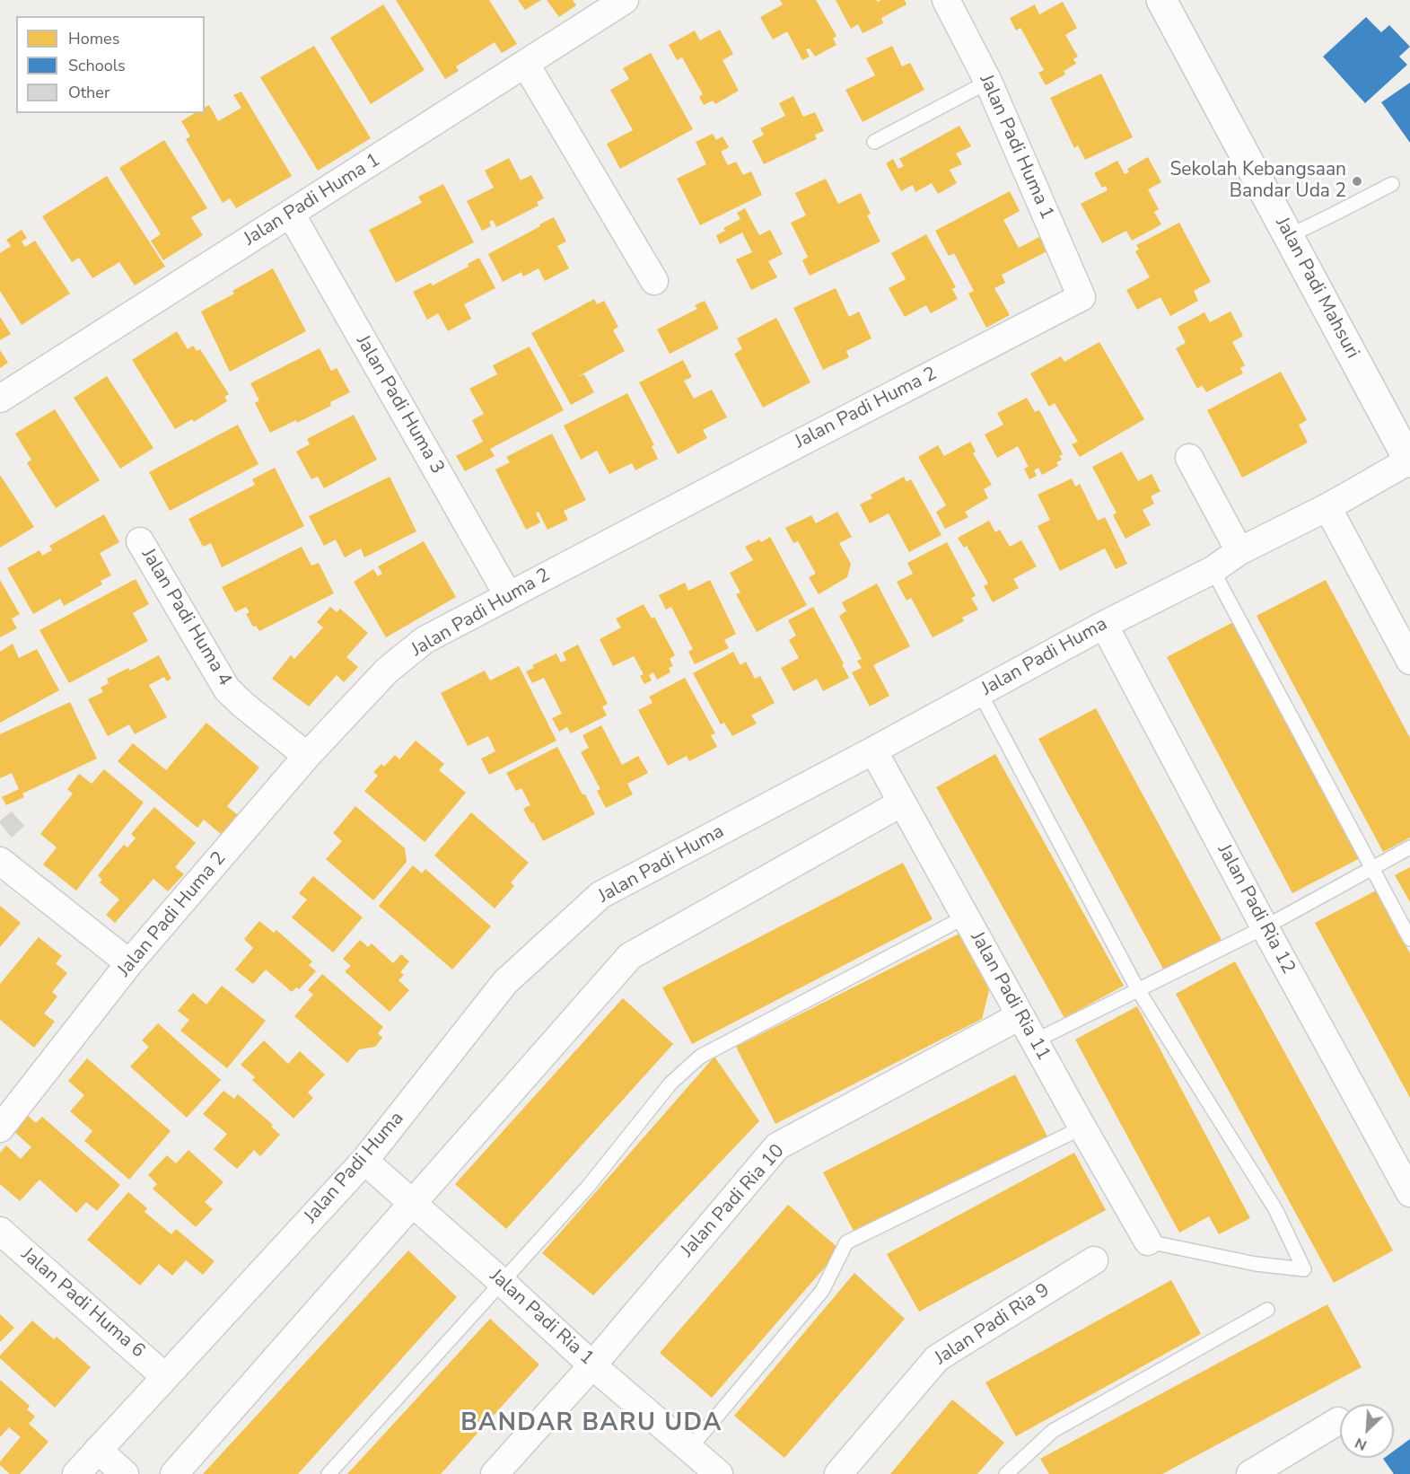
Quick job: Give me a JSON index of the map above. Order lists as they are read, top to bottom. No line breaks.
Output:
{"streets":{"main road":["Jalan Padi Mahsuri"],"street":["Jalan Padi Huma 1","Jalan Padi Huma 3","Jalan Padi Huma 2","Jalan Padi Huma 4","Jalan Padi Huma","Jalan Padi Ria 12","Jalan Padi Ria 11","Jalan Padi Ria 10","Jalan Padi Huma 6","Jalan Padi Ria 1","Jalan Padi Ria 9"]},"crossings":[["Jalan Padi Huma 1","Jalan Padi Huma 3"],["Jalan Padi Huma 1","Jalan Padi Huma 2"],["Jalan Padi Mahsuri","Jalan Padi Huma"],["Jalan Padi Huma 3","Jalan Padi Huma 2"],["Jalan Padi Huma 2","Jalan Padi Huma 4"],["Jalan Padi Huma","Jalan Padi Ria 12"],["Jalan Padi Huma","Jalan Padi Ria 11"],["Jalan Padi Huma","Jalan Padi Huma 6"],["Jalan Padi Huma","Jalan Padi Ria 1"],["Jalan Padi Ria 11","Jalan Padi Ria 10"],["Jalan Padi Ria 10","Jalan Padi Ria 1"]],"districts":["BANDAR BARU UDA"],"places":["Sekolah Kebangsaan Bandar Uda 2"],"legend":["Homes","Schools","Other"],"north":"bottom left"}
